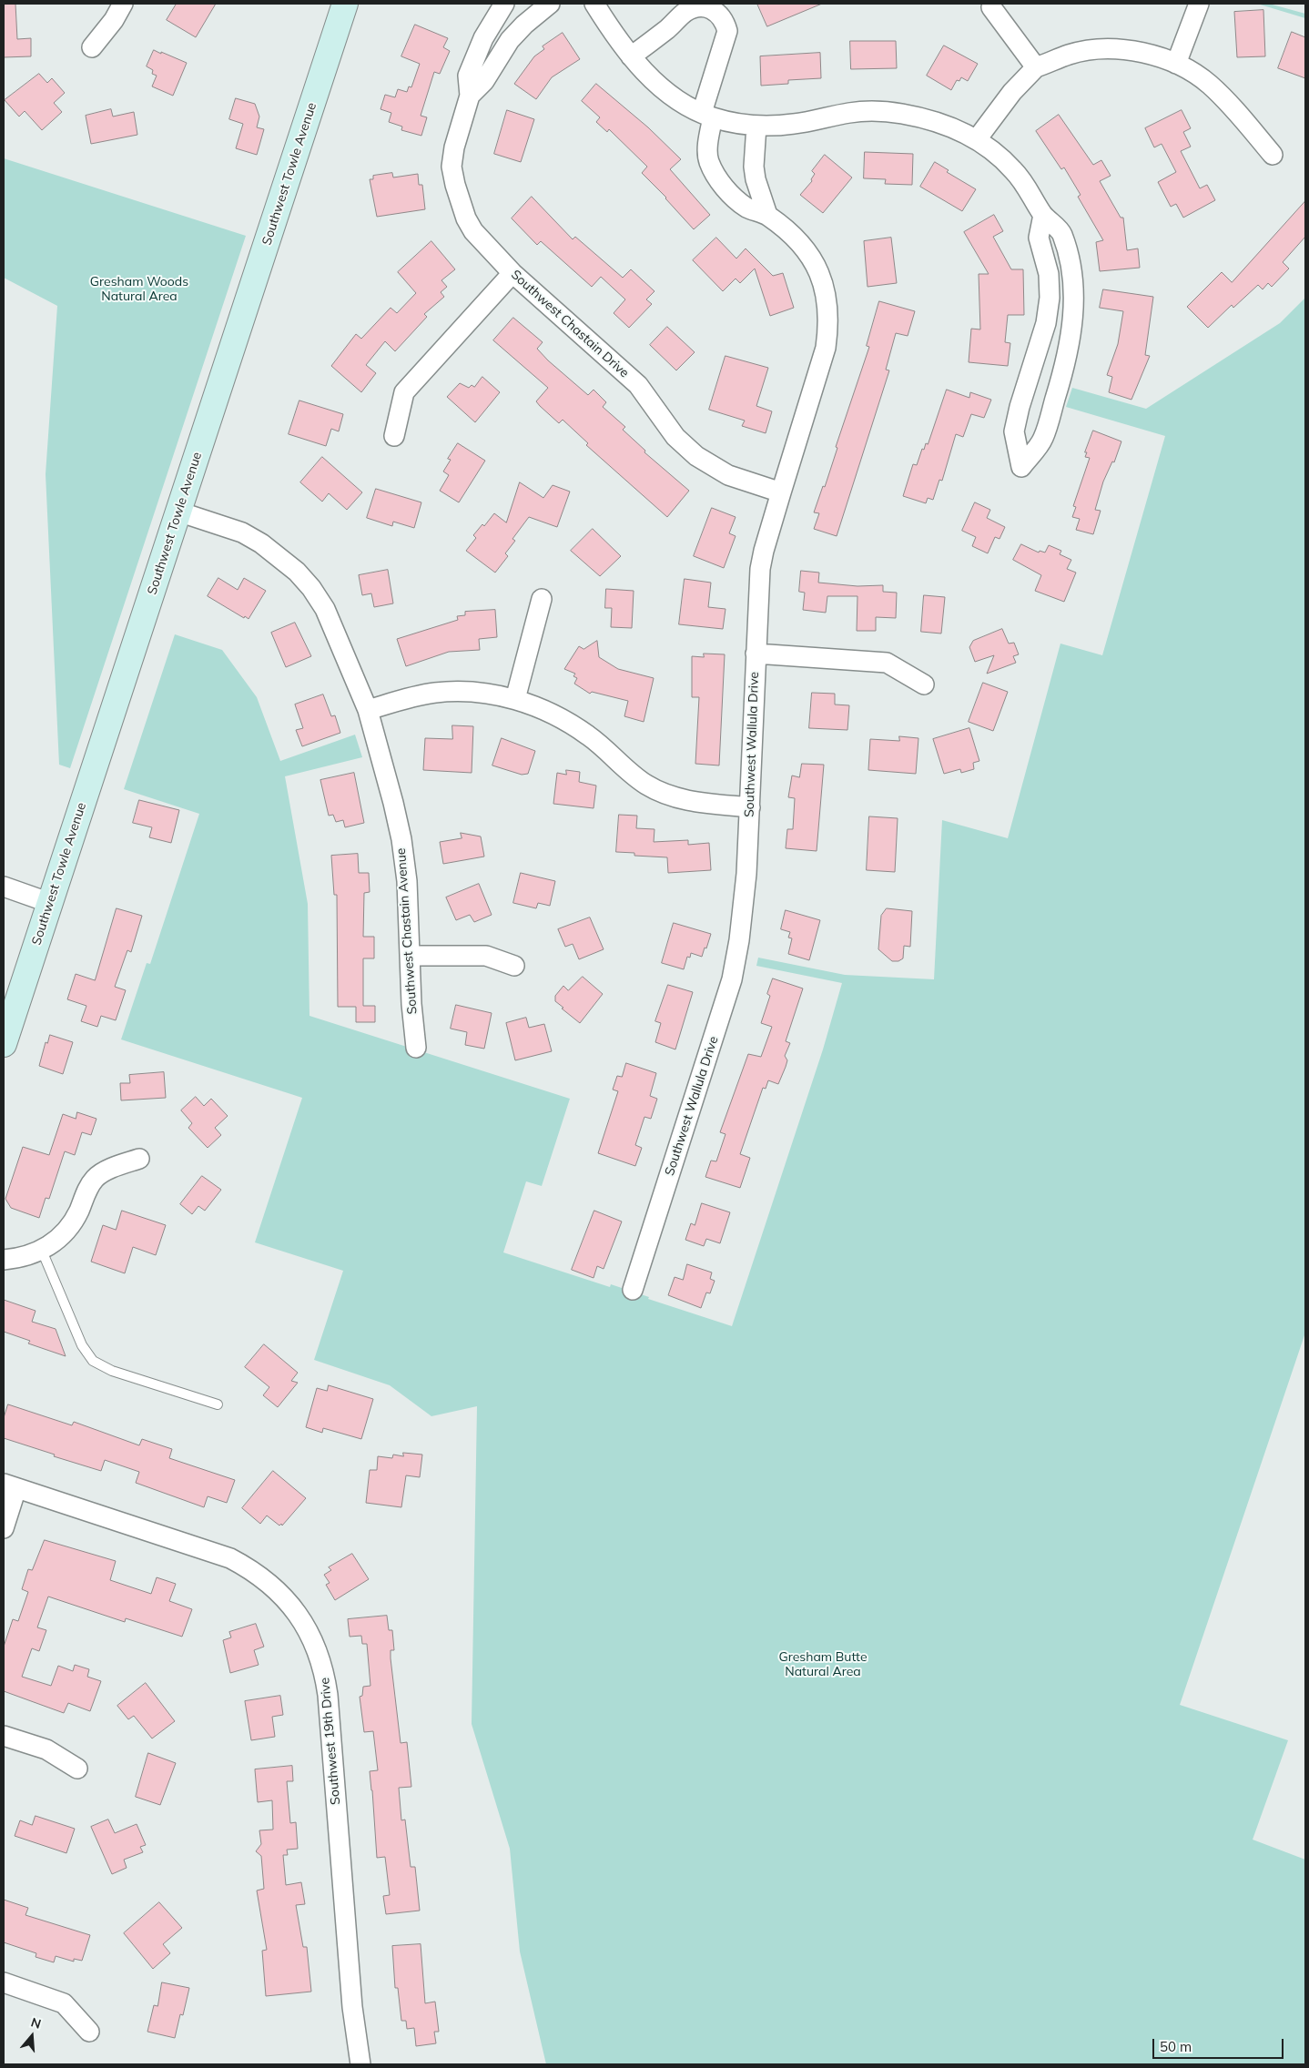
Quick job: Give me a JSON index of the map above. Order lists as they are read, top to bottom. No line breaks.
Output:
{"streets":{"main road":["Southwest Towle Avenue"],"street":["Southwest Chastain Drive","Southwest Wallula Drive","Southwest Chastain Avenue","Southwest 19th Drive"]},"crossings":[["Southwest Towle Avenue","Southwest Chastain Avenue"],["Southwest Chastain Drive","Southwest Wallula Drive"]],"parks":["Gresham Woods Natural Area","Gresham Butte Natural Area"],"scale_bar":"50 m","north":"top"}
